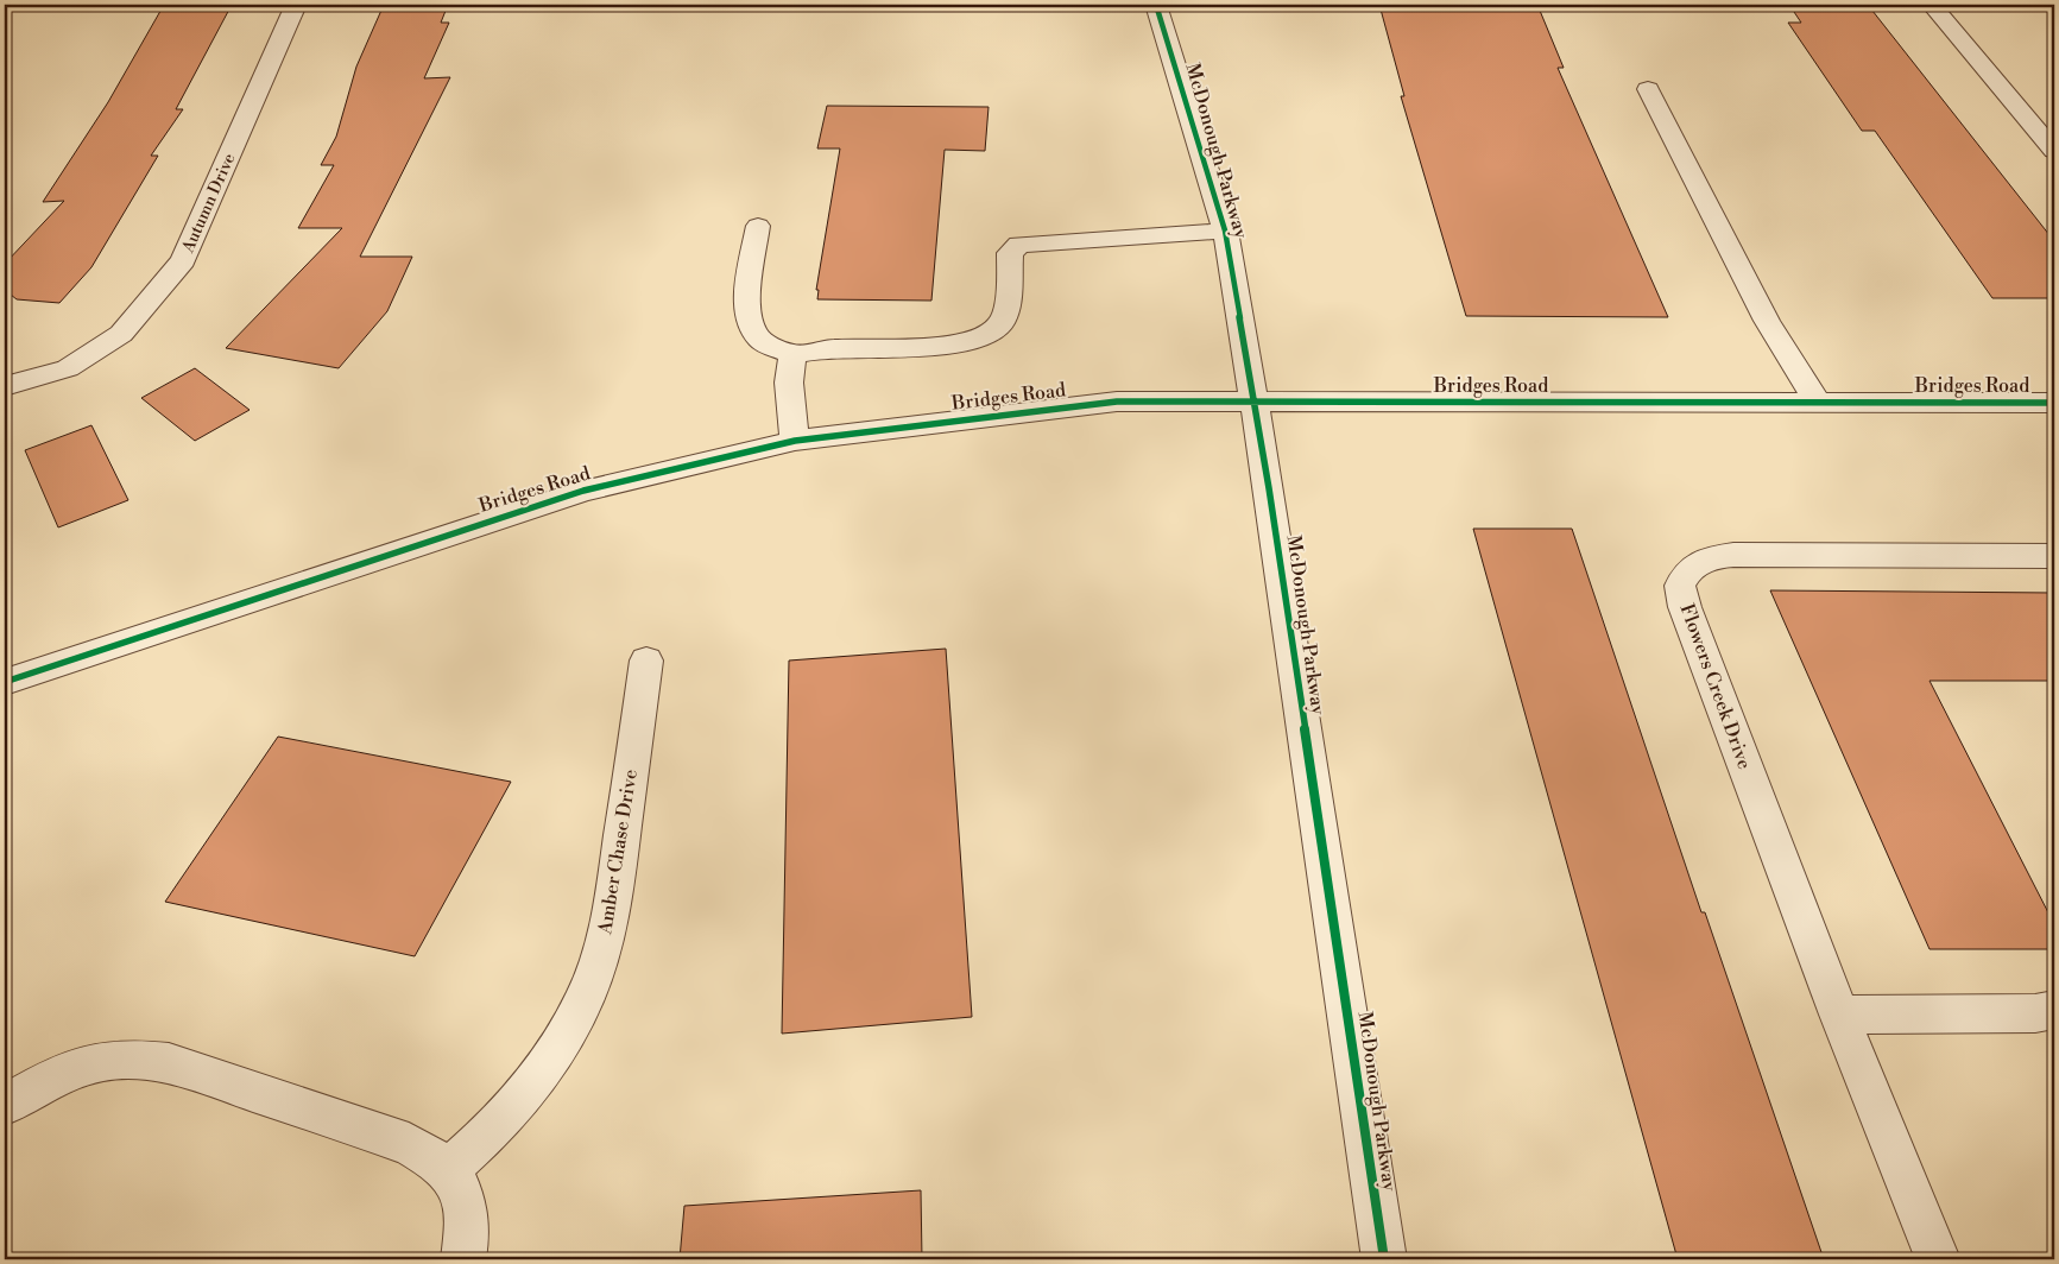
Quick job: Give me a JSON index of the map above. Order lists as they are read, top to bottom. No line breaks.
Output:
{"streets":{"street":["McDonough Parkway","Autumn Drive","Bridges Road","Flowers Creek Drive","Amber Chase Drive"]},"crossings":[["McDonough Parkway","Bridges Road"]]}
